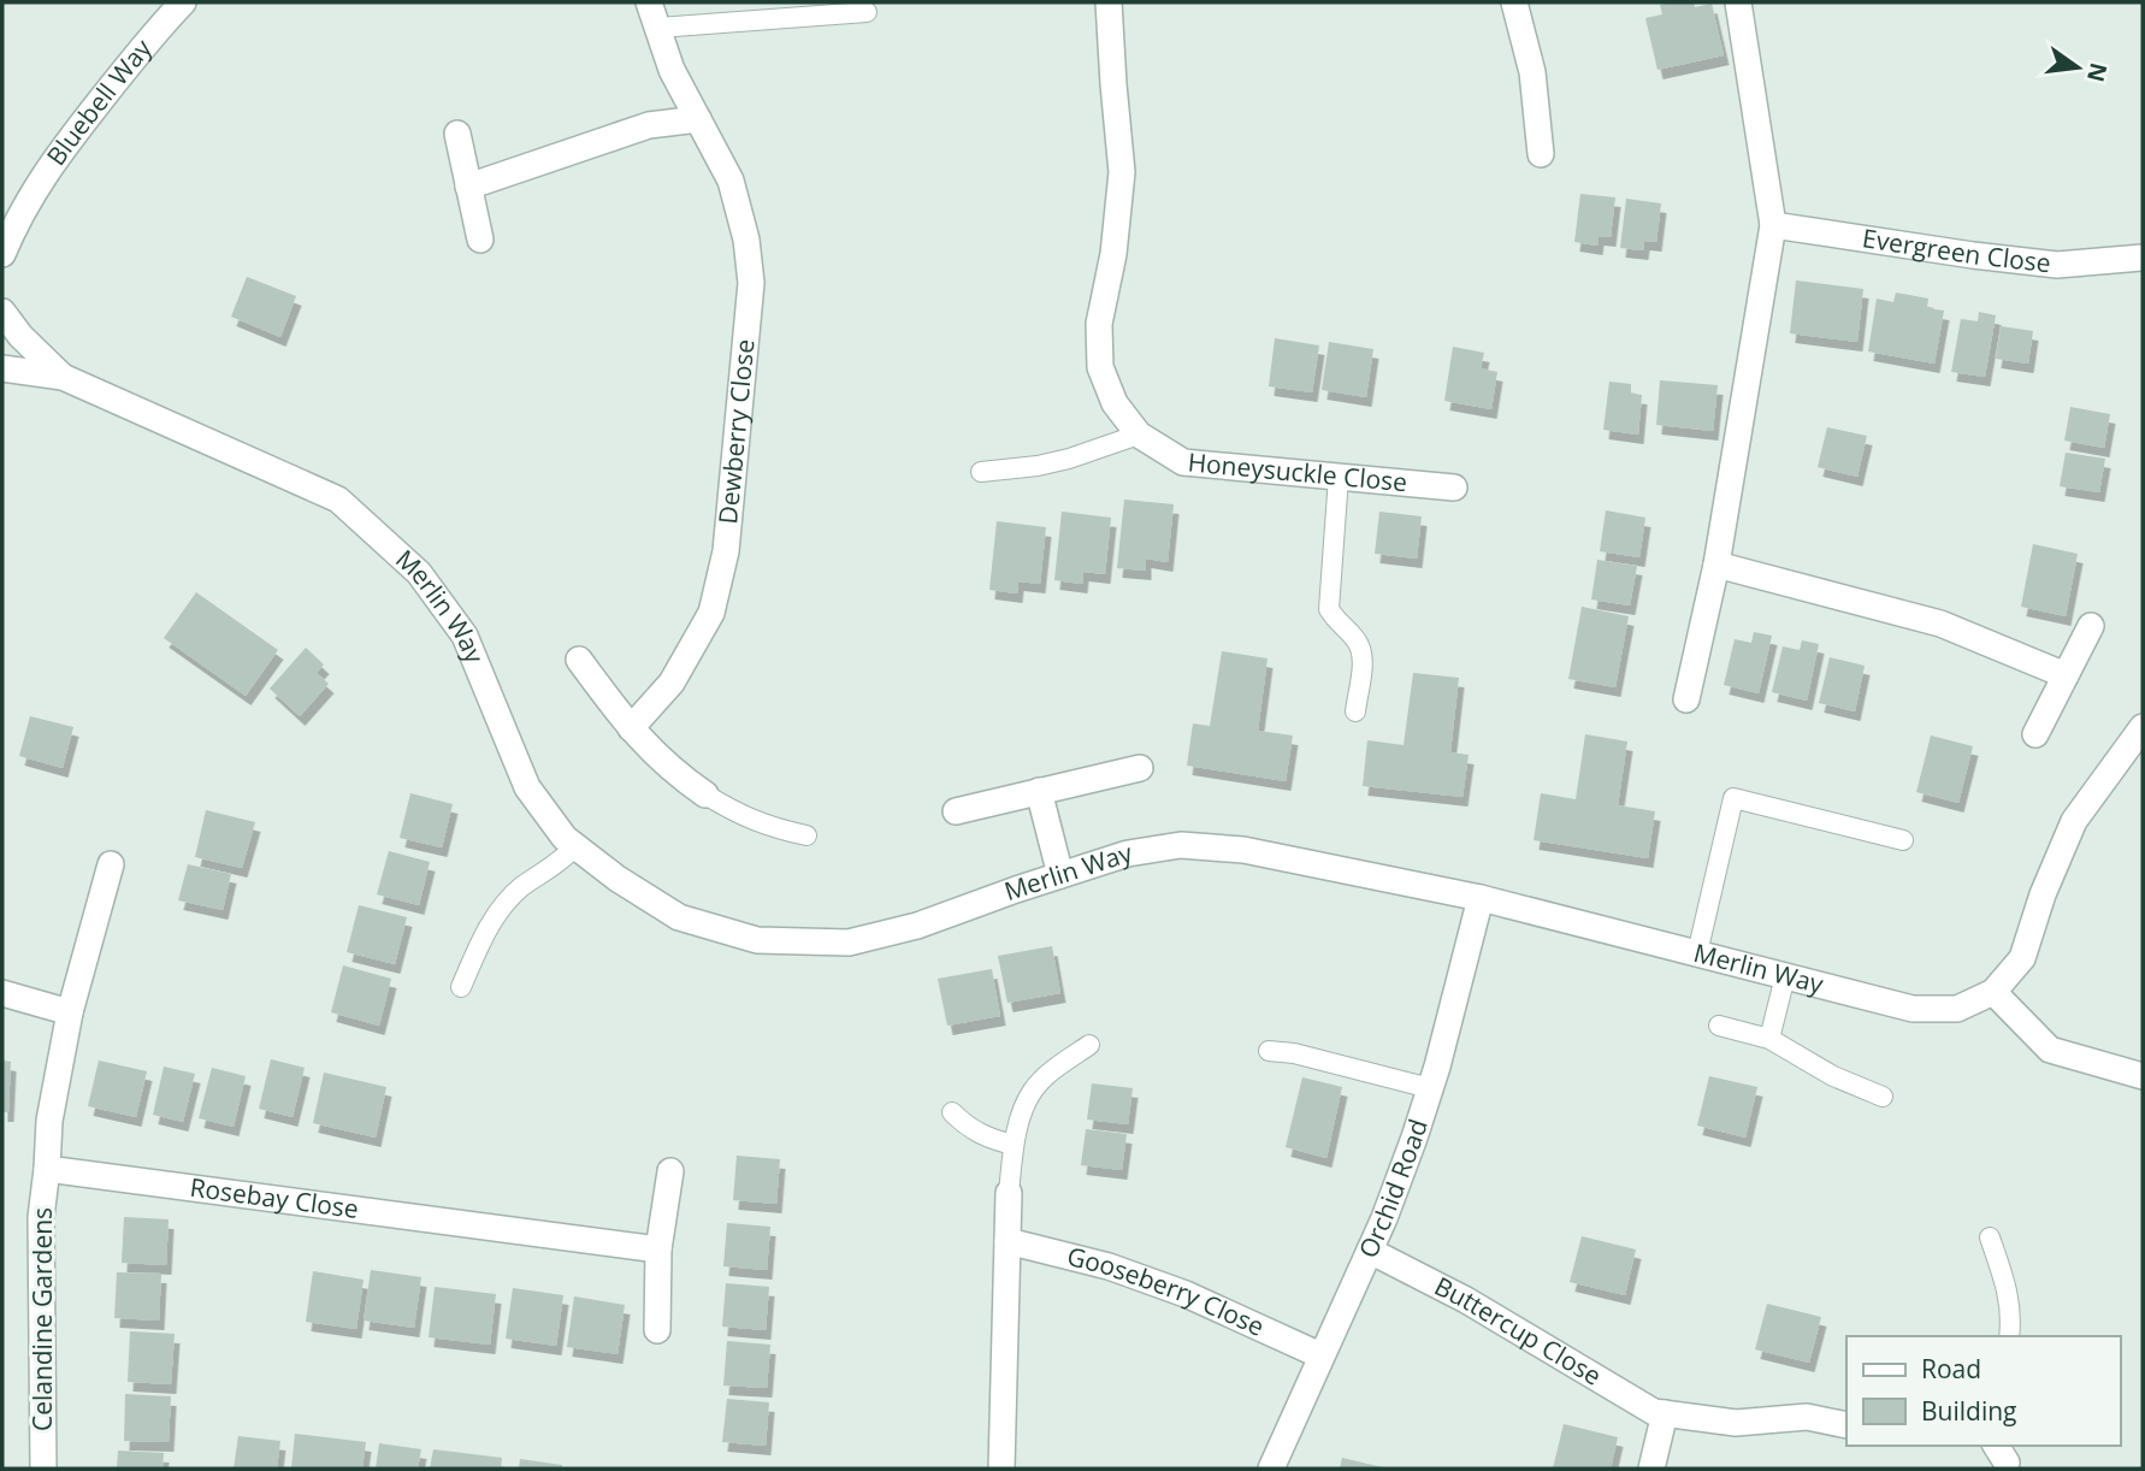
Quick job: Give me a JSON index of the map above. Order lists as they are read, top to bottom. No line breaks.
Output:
{"streets":{"street":["Bluebell Way","Evergreen Close","Dewberry Close","Honeysuckle Close","Merlin Way","Orchid Road","Rosebay Close","Gooseberry Close","Celandine Gardens","Buttercup Close"]},"crossings":[["Merlin Way","Orchid Road"],["Orchid Road","Gooseberry Close"],["Orchid Road","Buttercup Close"],["Rosebay Close","Celandine Gardens"]],"legend":["Road","Building"],"north":"right"}
